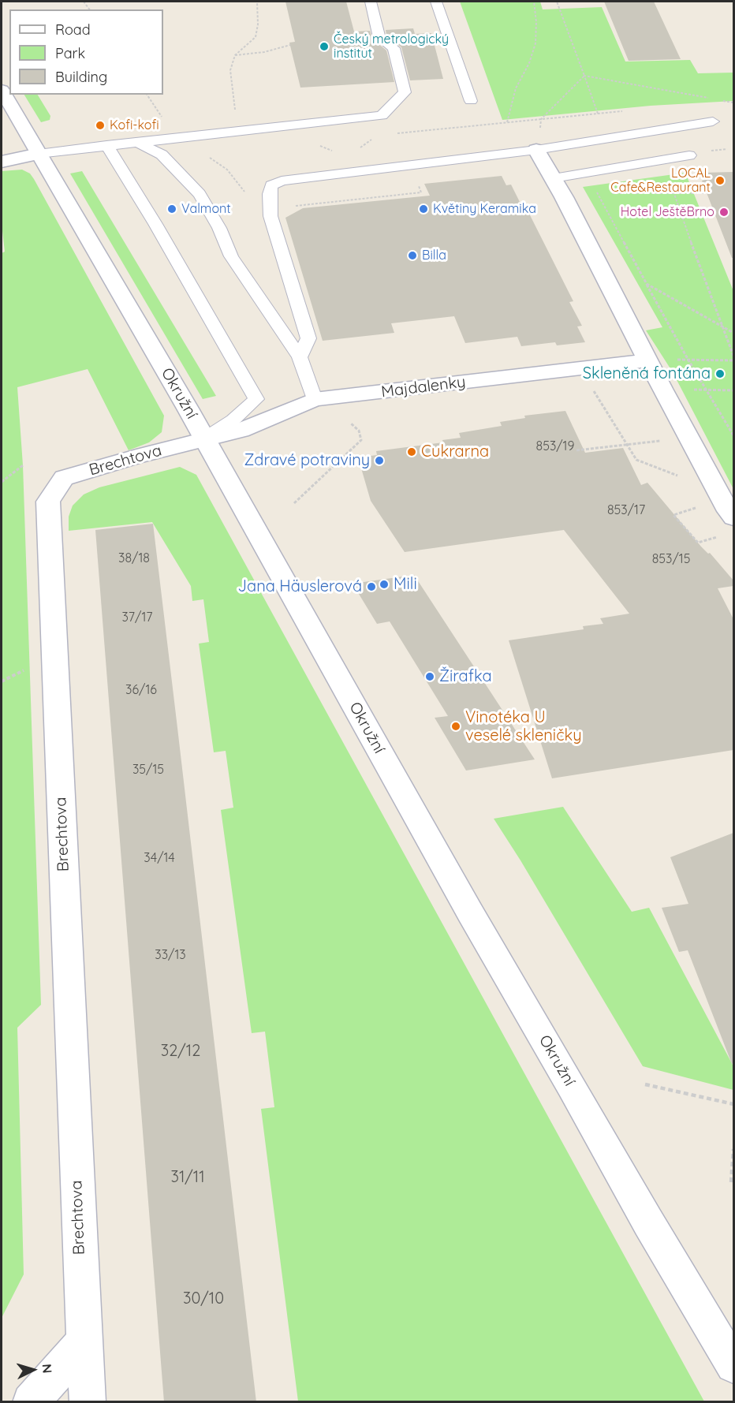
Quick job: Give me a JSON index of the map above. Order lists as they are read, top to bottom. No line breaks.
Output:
{"streets":{"street":["Majdalenky","Okružní","Brechtova"]},"crossings":[["Majdalenky","Okružní"],["Majdalenky","Brechtova"],["Okružní","Brechtova"]],"places":["Český metrologický institut","Kofi-kofi","LOCAL Cafe&Restaurant","Valmont","Květiny Keramika","Hotel JeštěBrno","Billa","Skleněná fontána","Cukrarna","Zdravé potraviny","Mili","Jana Häuslerová","Žirafka","Vinotéka U veselé skleničky"],"house_numbers":["853/19","853/17","38/18","853/15","37/17","36/16","35/15","34/14","33/13","32/12","31/11","30/10"],"legend":["Road","Park","Building"],"north":"right"}
